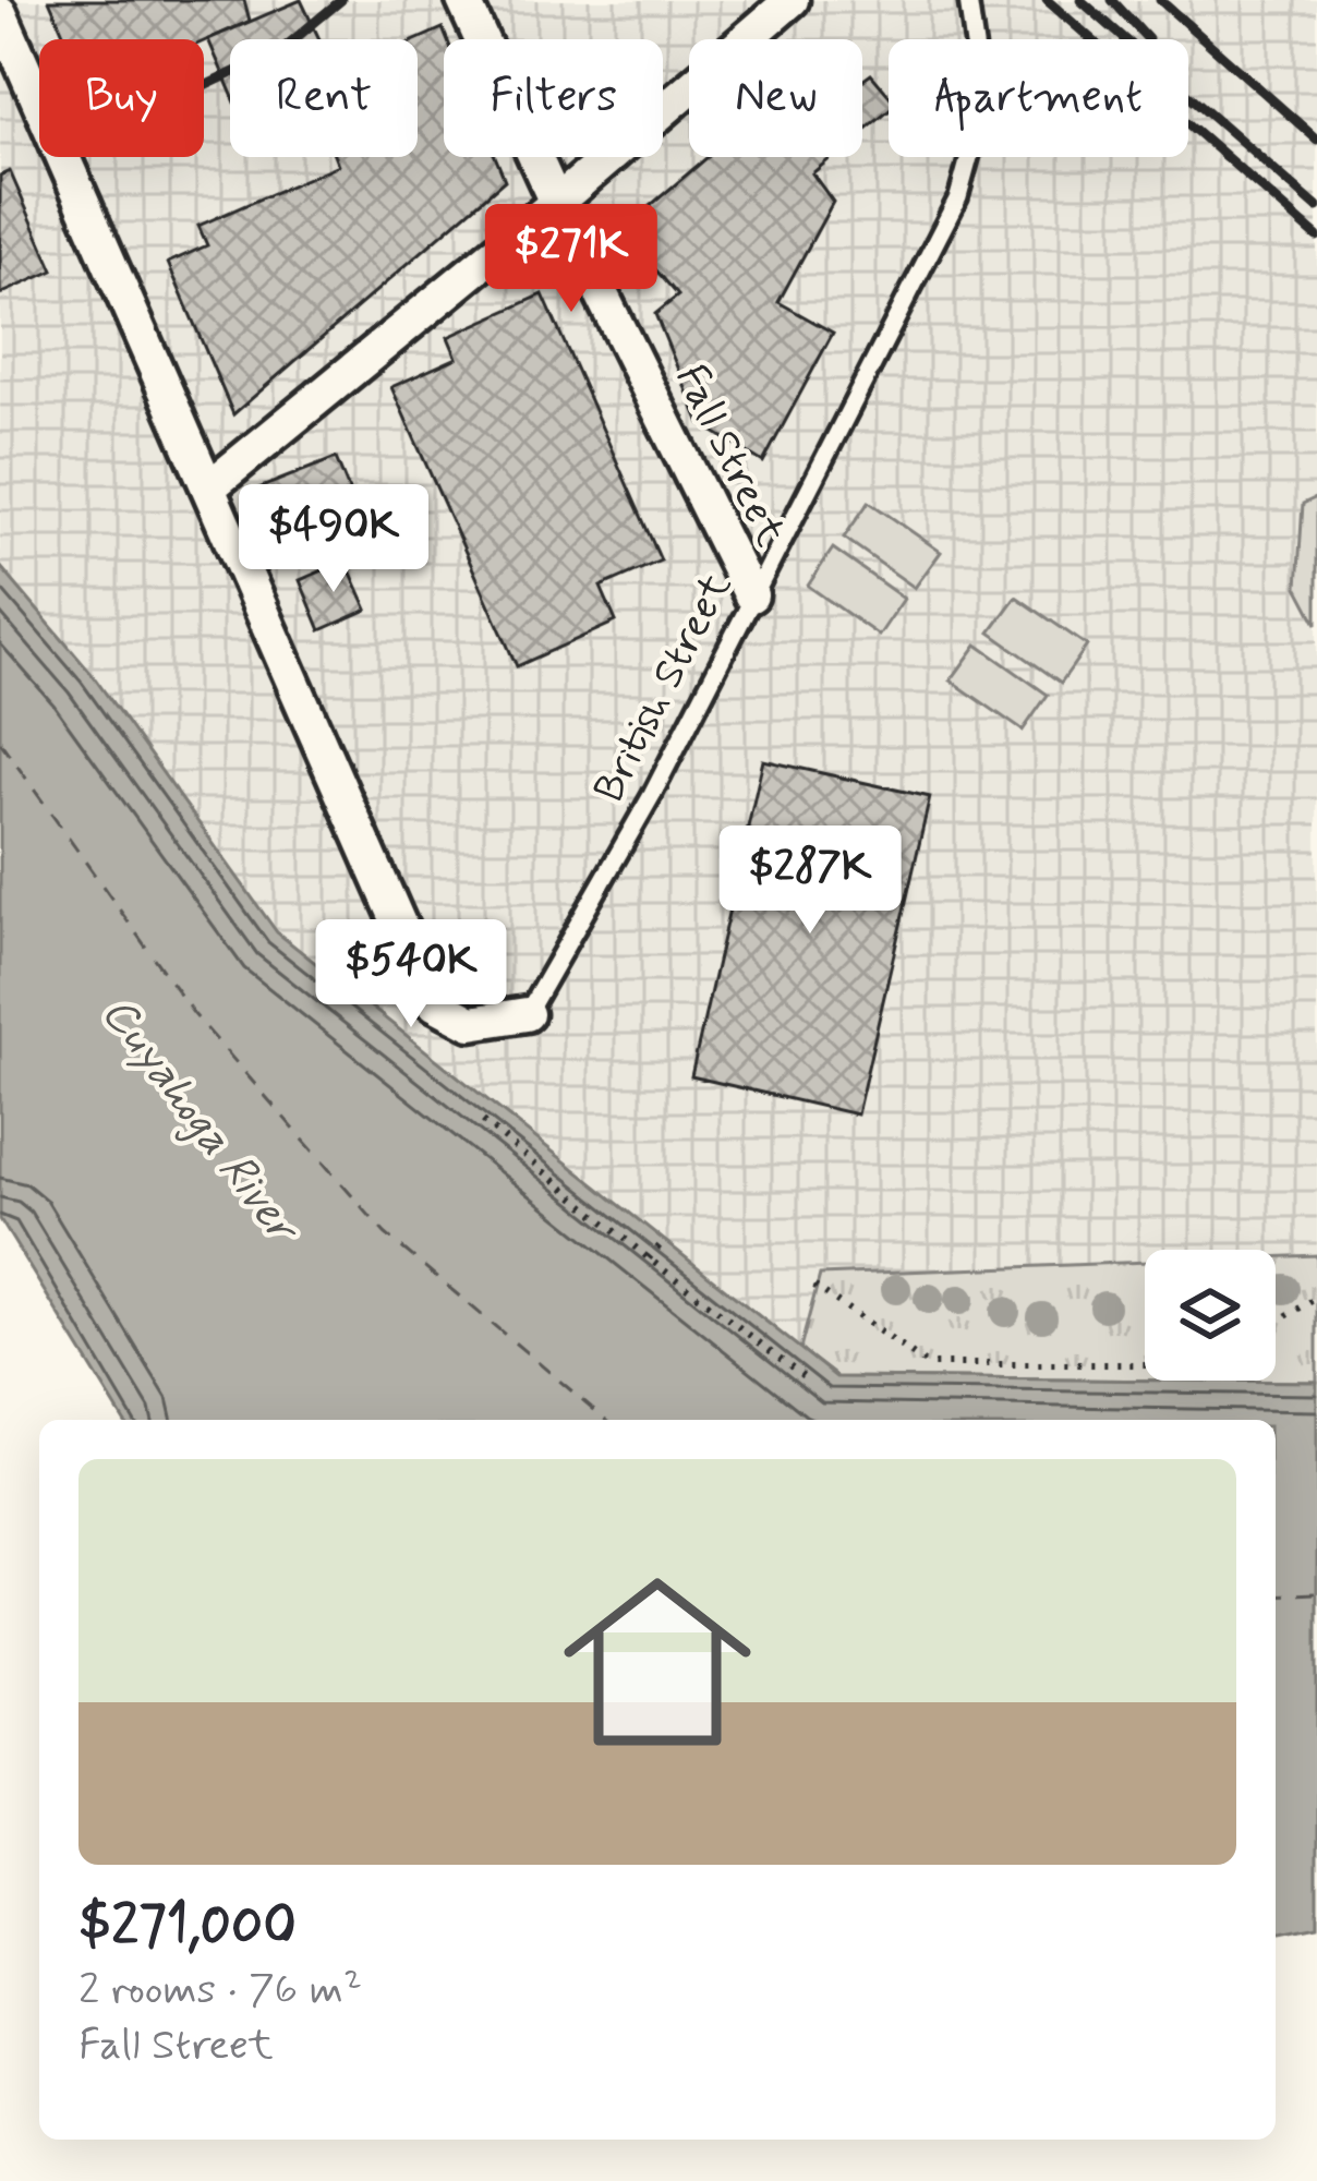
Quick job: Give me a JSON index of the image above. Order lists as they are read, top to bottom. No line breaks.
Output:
{"streets":{"street":["Fall Street"],"lane":["British Street"]},"crossings":[["Fall Street","British Street"]],"water":["Cuyahoga River"],"page":{"chip":["Buy","Rent","Filters","New","Apartment"],"price":["$271K","$490K","$287K","$540K"],"list":[{"name":"$271,000","note":"2 rooms · 76 m² · Fall Street"}]}}
